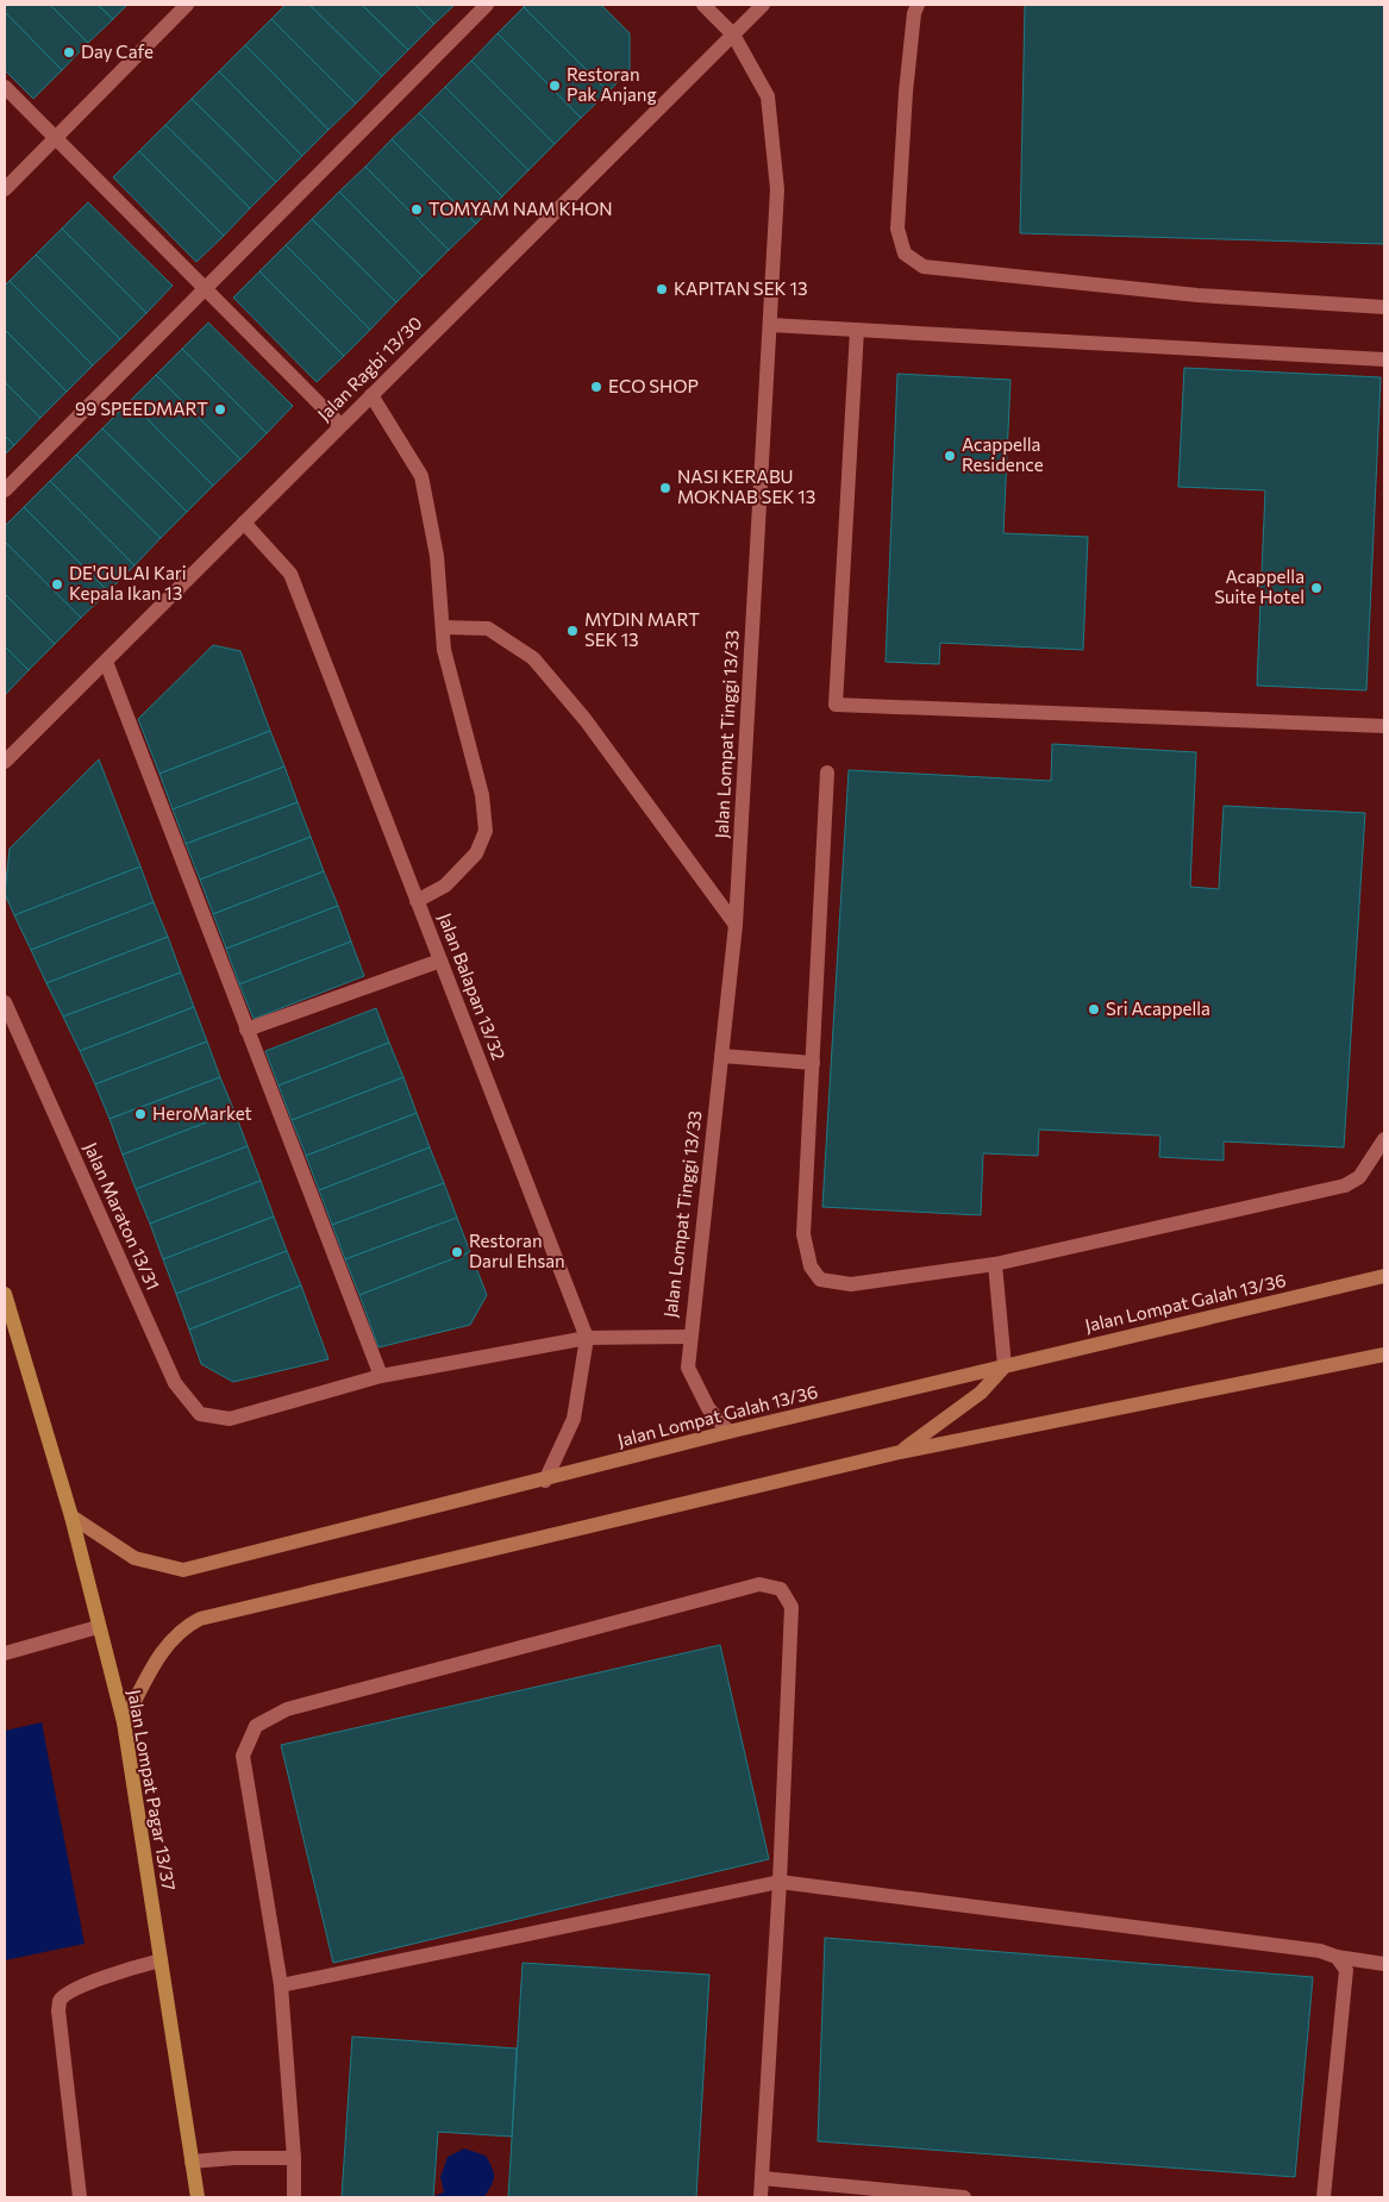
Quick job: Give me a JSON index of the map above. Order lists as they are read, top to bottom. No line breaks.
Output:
{"streets":{"main road":["Jalan Lompat Pagar 13/37"],"street":["Jalan Ragbi 13/30","Jalan Lompat Tinggi 13/33","Jalan Balapan 13/32","Jalan Maraton 13/31","Jalan Lompat Galah 13/36"]},"crossings":[["Jalan Ragbi 13/30","Jalan Lompat Tinggi 13/33"],["Jalan Ragbi 13/30","Jalan Balapan 13/32"],["Jalan Lompat Tinggi 13/33","Jalan Lompat Galah 13/36"],["Jalan Lompat Galah 13/36","Jalan Lompat Pagar 13/37"]],"places":["Day Cafe","Restoran Pak Anjang","TOMYAM NAM KHON","KAPITAN SEK 13","ECO SHOP","99 SPEEDMART","Acappella Residence","NASI KERABU MOKNAB SEK 13","DE'GULAI Kari Kepala Ikan 13","Acappella Suite Hotel","MYDIN MART SEK 13","Sri Acappella","HeroMarket","Restoran Darul Ehsan"]}
